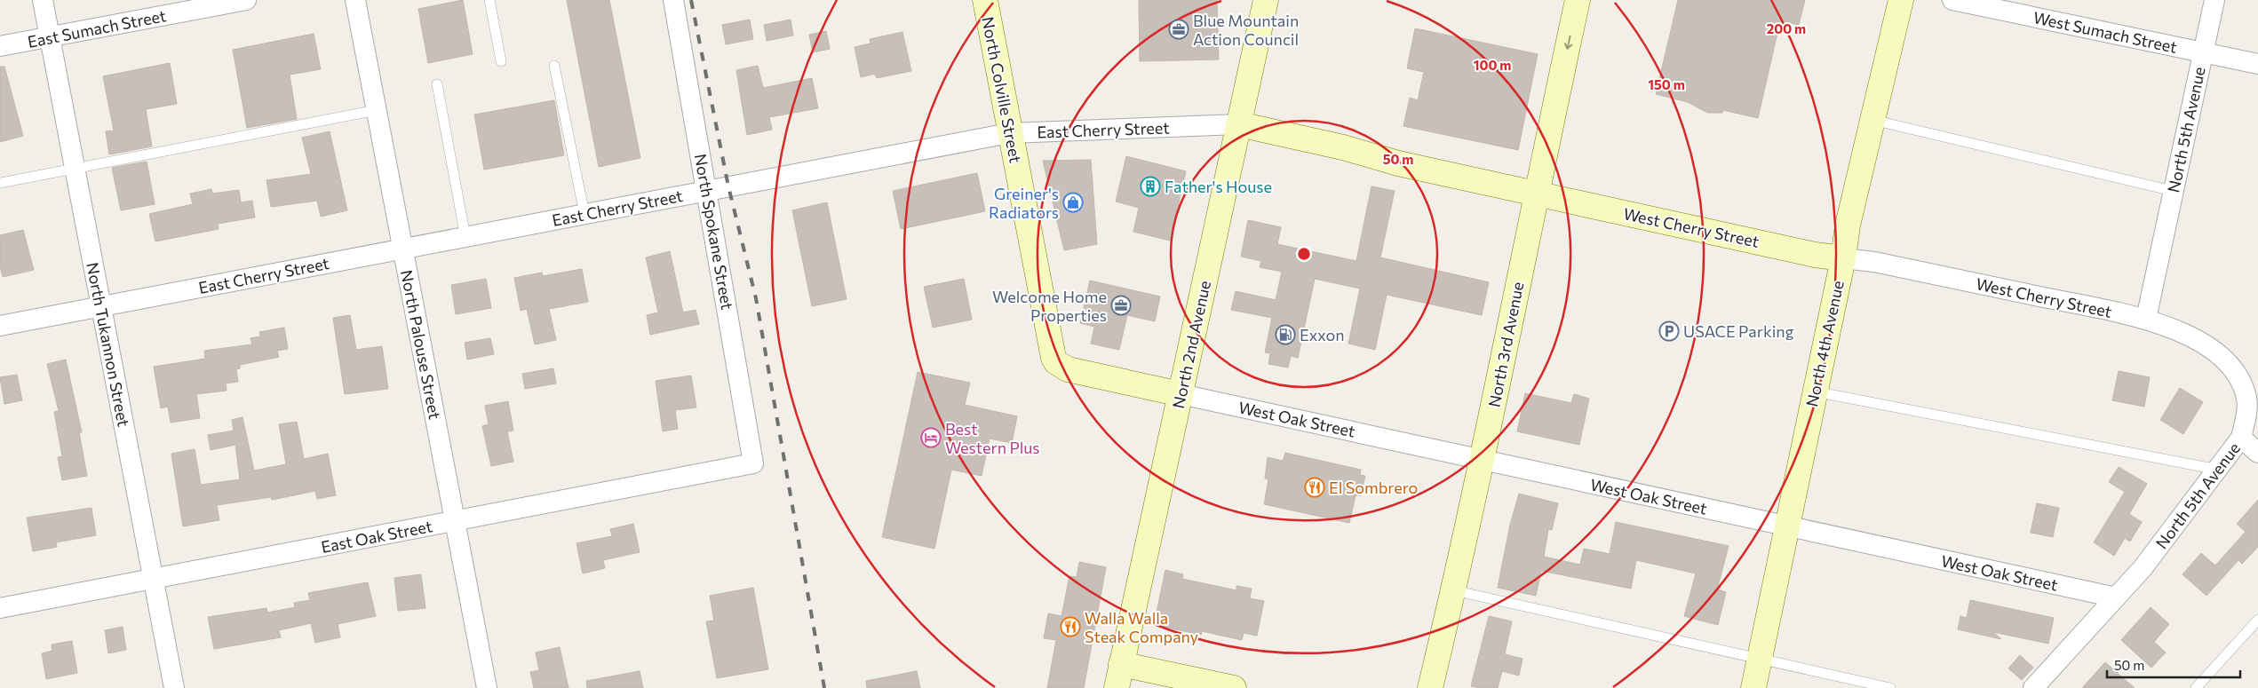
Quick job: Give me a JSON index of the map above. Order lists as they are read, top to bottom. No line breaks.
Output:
{"streets":{"street":["East Sumach Street","West Sumach Street","North Colville Street","East Cherry Street","North 5th Avenue","West Cherry Street","North Spokane Street","North 4th Avenue","North Tukannon Street","North Palouse Street","North 2nd Avenue","North 3rd Avenue","West Oak Street","East Oak Street"]},"crossings":[["East Sumach Street","North Tukannon Street"],["West Sumach Street","North 5th Avenue"],["North Colville Street","East Cherry Street"],["North Colville Street","North 2nd Avenue"],["North Colville Street","West Oak Street"],["East Cherry Street","West Cherry Street"],["East Cherry Street","North Spokane Street"],["East Cherry Street","North Tukannon Street"],["East Cherry Street","North Palouse Street"],["East Cherry Street","North 2nd Avenue"],["North 5th Avenue","West Cherry Street"],["North 5th Avenue","West Oak Street"],["West Cherry Street","North 4th Avenue"],["West Cherry Street","North 2nd Avenue"],["West Cherry Street","North 3rd Avenue"],["North Spokane Street","East Oak Street"],["North 4th Avenue","West Oak Street"],["North Tukannon Street","East Oak Street"],["North Palouse Street","East Oak Street"],["North 2nd Avenue","West Oak Street"],["North 3rd Avenue","West Oak Street"]],"places":{"office":["Blue Mountain Action Council","Welcome Home Properties"],"building":["Father's House"],"shop":["Greiner's Radiators"],"parking":["USACE Parking"],"fuel station":["Exxon"],"hotel":["Best Western Plus"],"restaurant":["El Sombrero","Walla Walla Steak Company"]},"scale_bar":"50 m","rings":["200 m","100 m","150 m","50 m"]}
